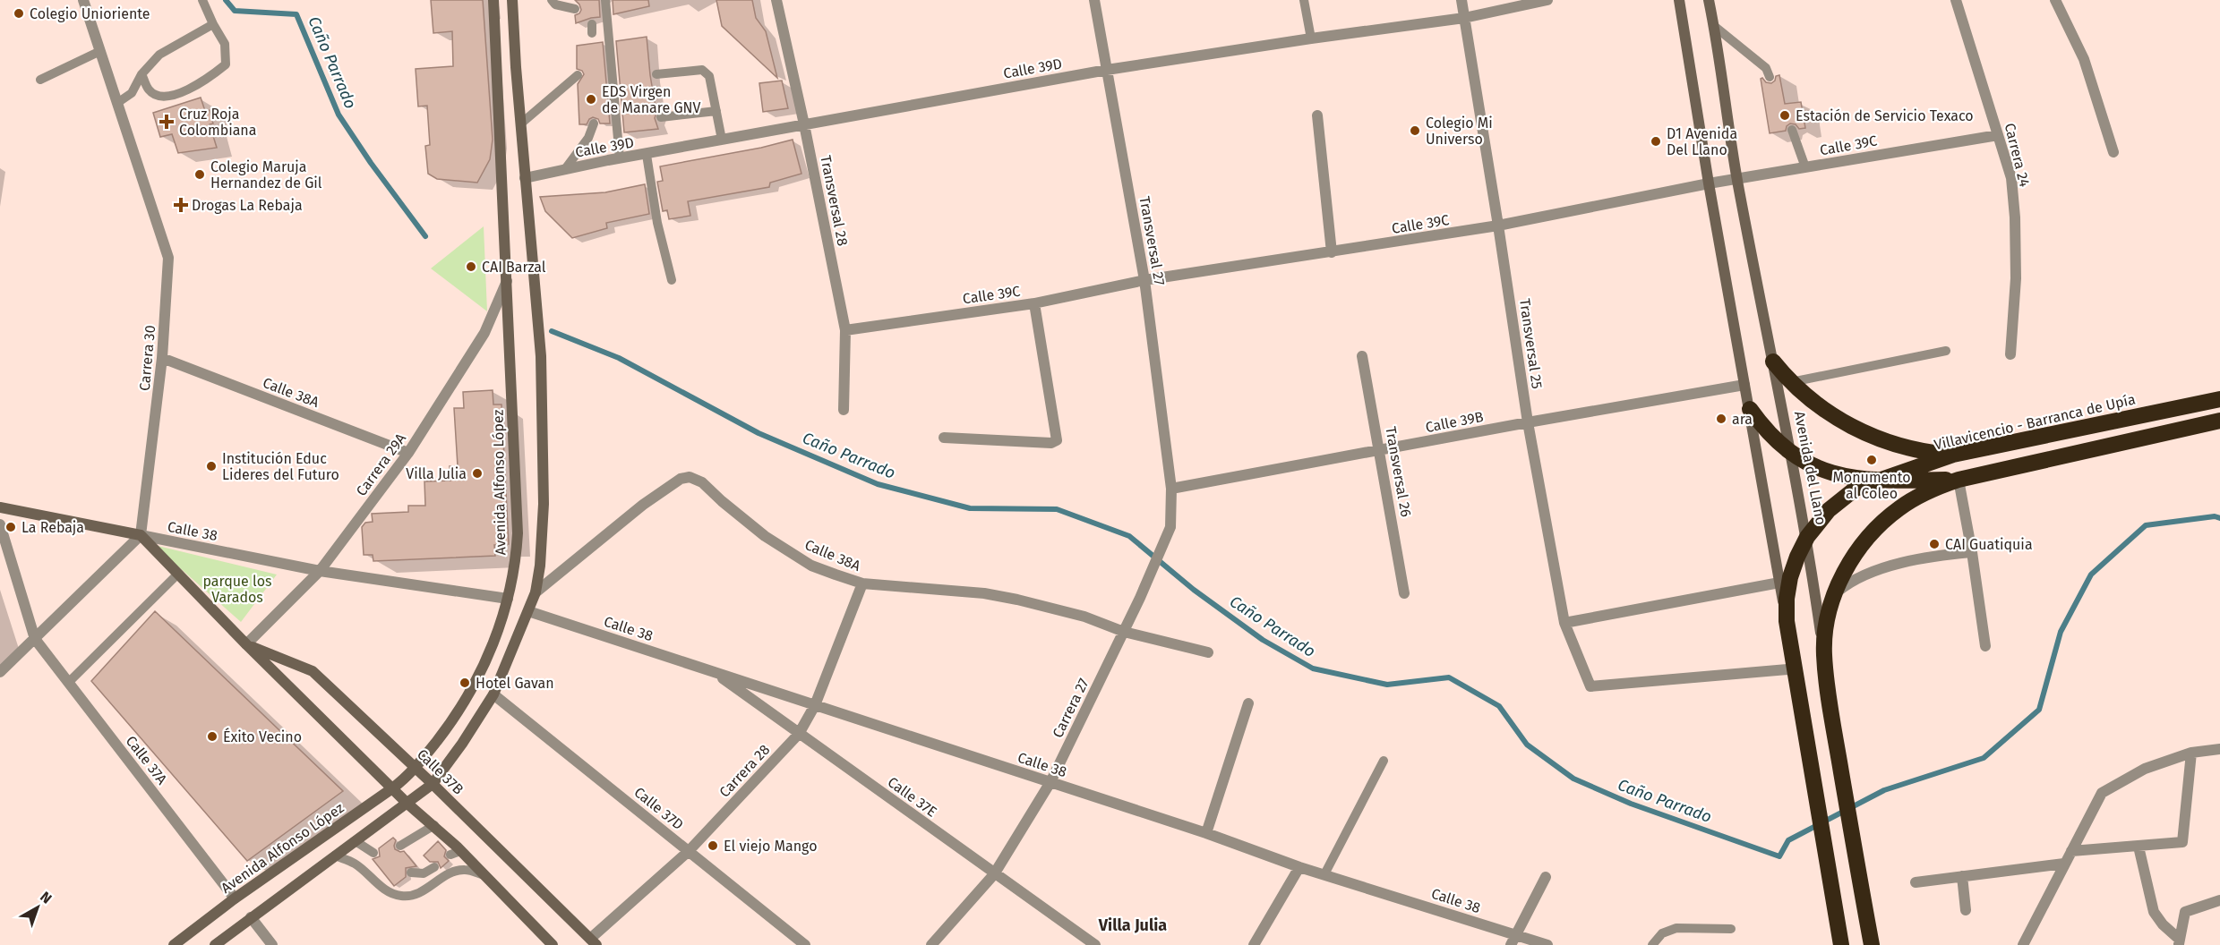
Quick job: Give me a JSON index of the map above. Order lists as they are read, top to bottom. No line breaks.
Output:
{"streets":{"highway":["Villavicencio - Barranca de Upía","Avenida del Llano"],"street":["Calle 39D","Calle 39C","Carrera 24","Transversal 28","Transversal 27","Transversal 25","Carrera 30","Calle 38A","Calle 39B","Carrera 29A","Transversal 26","Avenida Alfonso López","Calle 38","Carrera 27","Calle 37A","Carrera 28","Calle 37B","Calle 37E","Calle 37D"]},"crossings":[["Calle 39D","Transversal 28"],["Calle 39D","Transversal 27"],["Calle 39D","Transversal 25"],["Calle 39C","Carrera 24"],["Calle 39C","Transversal 28"],["Calle 39C","Transversal 27"],["Calle 39C","Transversal 25"],["Calle 39C","Avenida del Llano"],["Transversal 27","Calle 39B"],["Transversal 27","Carrera 27"],["Transversal 25","Calle 39B"],["Carrera 30","Calle 38A"],["Carrera 30","Calle 38"],["Carrera 30","Calle 37B"],["Calle 38A","Carrera 29A"],["Calle 38A","Carrera 27"],["Calle 38A","Carrera 28"],["Calle 39B","Transversal 26"],["Calle 39B","Carrera 27"],["Villavicencio - Barranca de Upía","Avenida del Llano"],["Carrera 29A","Avenida Alfonso López"],["Carrera 29A","Calle 38"],["Carrera 29A","Calle 37B"],["Avenida Alfonso López","Calle 38"],["Avenida Alfonso López","Calle 37A"],["Avenida Alfonso López","Calle 37B"],["Calle 38","Carrera 27"],["Calle 38","Carrera 28"],["Calle 38","Calle 37B"],["Calle 38","Calle 37E"],["Carrera 27","Calle 37E"],["Carrera 28","Calle 37B"],["Carrera 28","Calle 37E"],["Carrera 28","Calle 37D"]],"districts":["Villa Julia"],"water":["Caño Parrado"],"parks":["parque los Varados"],"places":{"other":["Colegio Unioriente","EDS Virgen de Manare GNV","Estación de Servicio Texaco","Colegio Mi Universo","D1 Avenida Del Llano","Colegio Maruja Hernandez de Gil","CAI Barzal","ara","Monumento al Coleo","Institución Educ Lideres del Futuro","Villa Julia","La Rebaja","CAI Guatiquia","Hotel Gavan","Éxito Vecino","El viejo Mango"],"health":["Cruz Roja Colombiana","Drogas La Rebaja"]},"north":"top right"}
